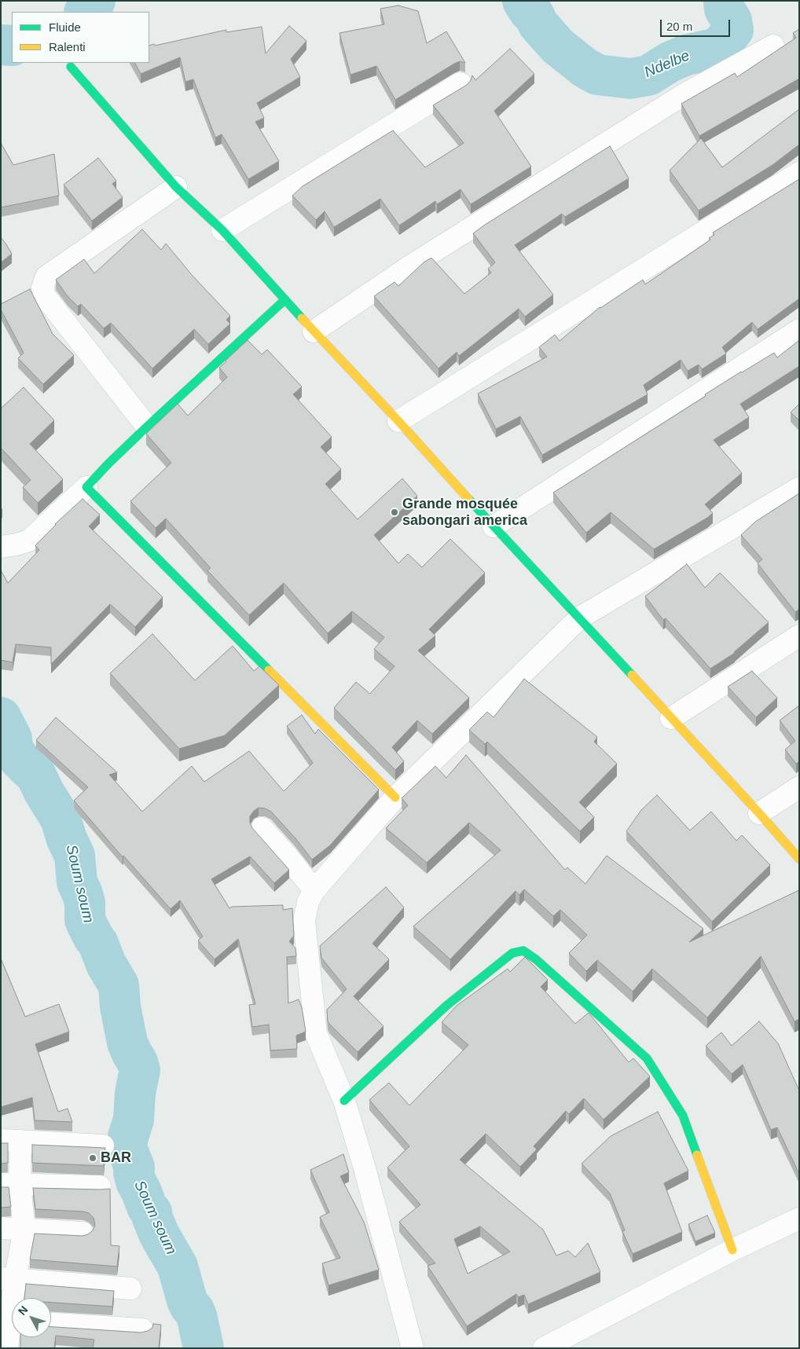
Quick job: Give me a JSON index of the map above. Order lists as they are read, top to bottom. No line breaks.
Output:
{"water":["Ndelbe","Soum soum"],"places":["Grande mosquée sabongari america","BAR"],"legend":["Fluide","Ralenti"],"scale_bar":"20 m","north":"top left"}
